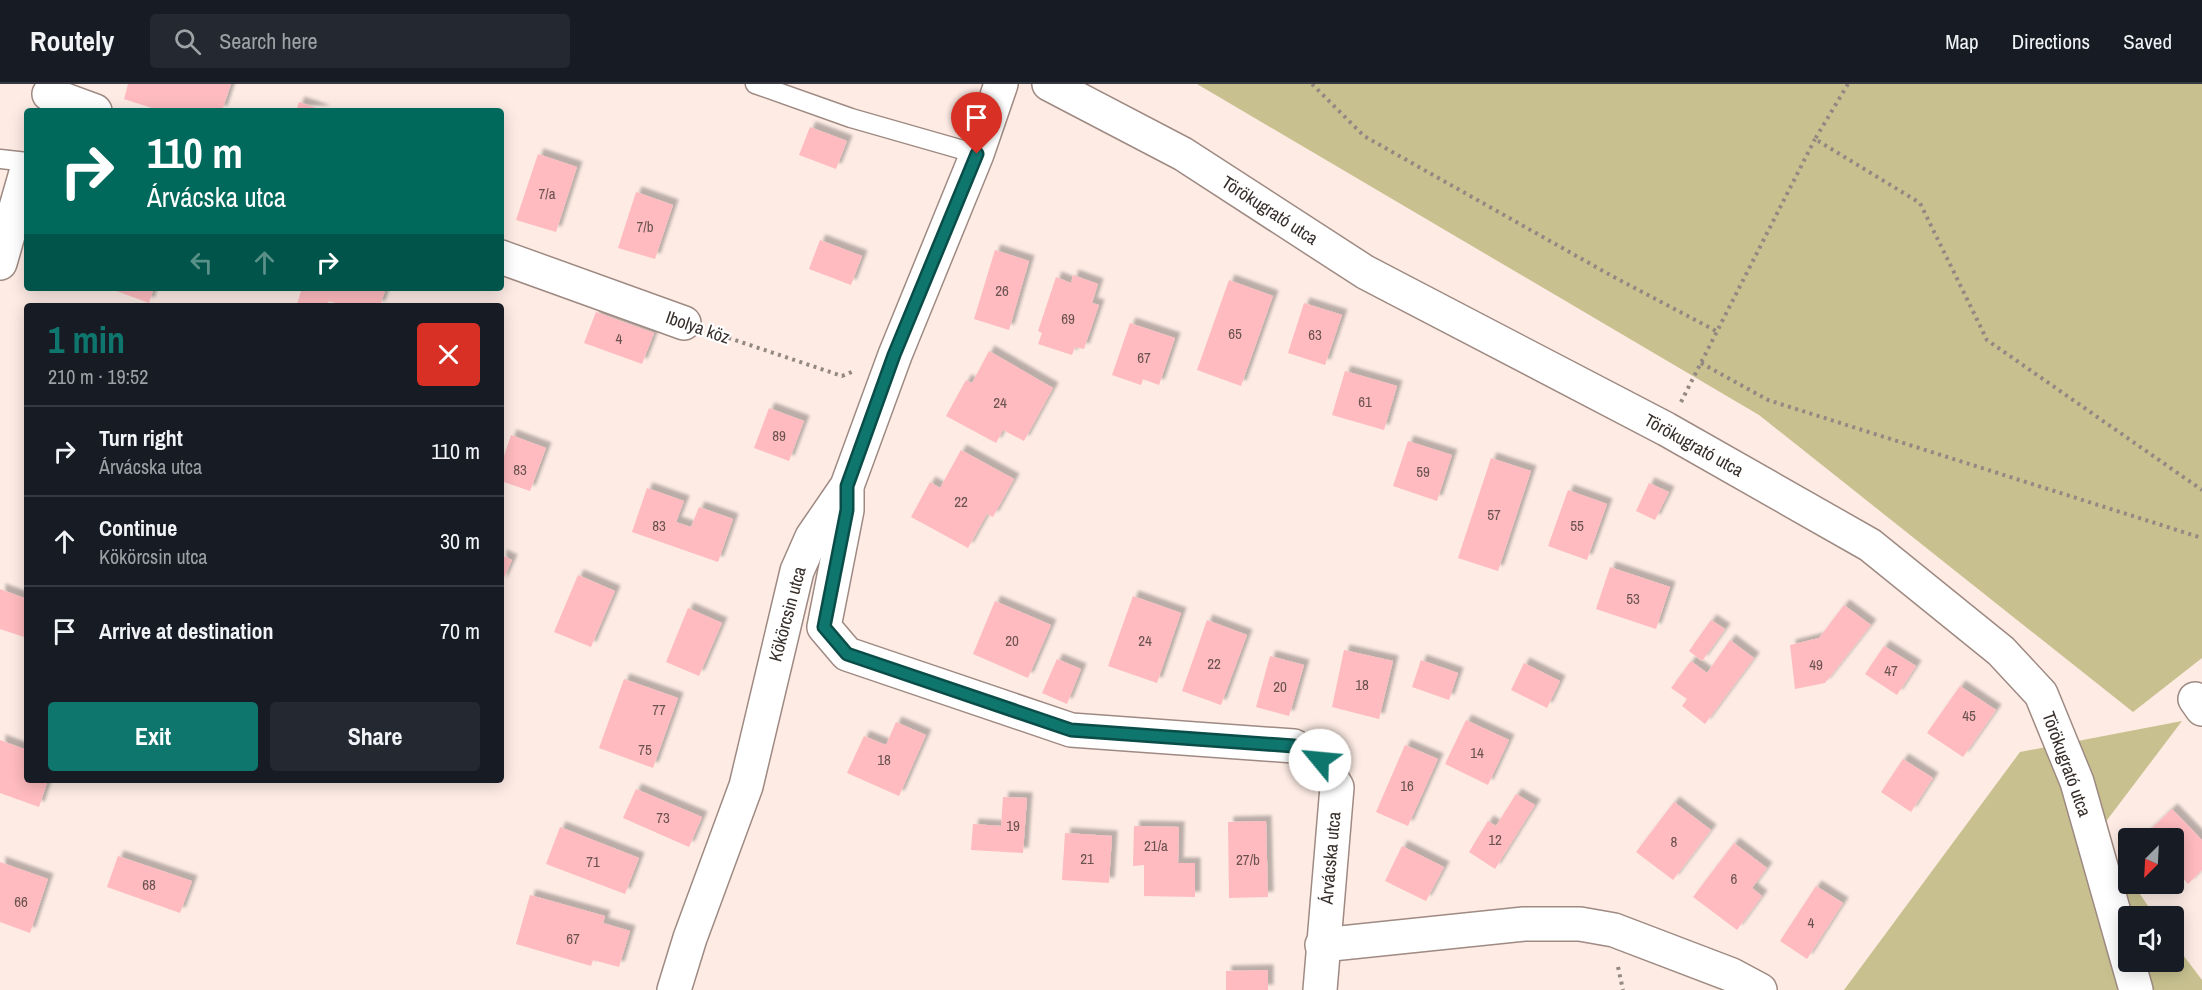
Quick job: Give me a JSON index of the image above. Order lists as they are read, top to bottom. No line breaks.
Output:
{"streets":{"street":["Törökugrató utca","Ibolya köz","Kökörcsin utca","Árvácska utca"]},"crossings":[["Ibolya köz","Kökörcsin utca"],["Kökörcsin utca","Árvácska utca"]],"house_numbers":["7/a","7/b","26","69","65","63","4","67","61","24","89","83","59","22","57","83","55","53","20","24","22","49","47","18","20","77","45","75","14","18","16","73","19","12","8","21/a","21","27/b","71","6","68","66","4","67"],"north":"bottom left","page":{"header":"Routely","search":"Search here","nav":["Map","Directions","Saved"],"turn":["110 m","Árvácska utca"],"heading":["1 min","210 m · 19:52"],"list":[{"name":"Turn right","note":"Árvácska utca","value":"110 m"},{"name":"Continue","note":"Kökörcsin utca","value":"30 m"},{"name":"Arrive at destination","value":"70 m"}],"buttons":["Exit","Share"]}}
